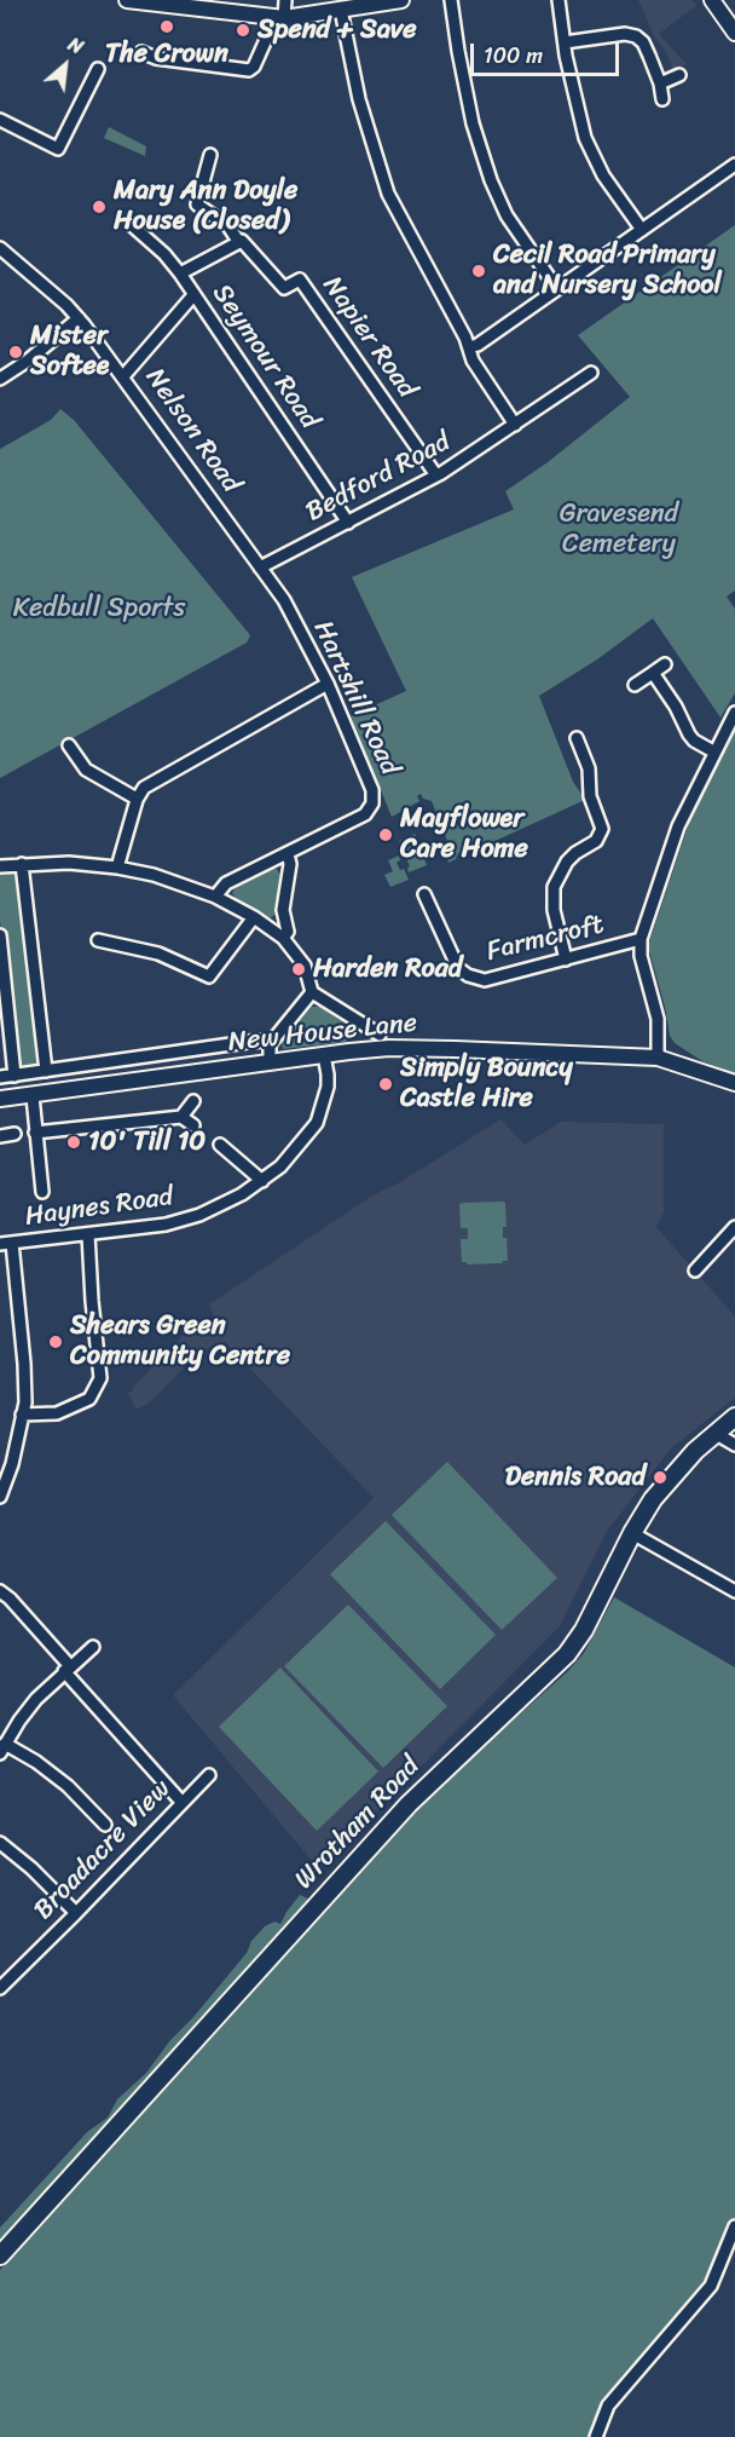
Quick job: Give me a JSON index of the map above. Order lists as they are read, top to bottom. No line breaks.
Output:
{"streets":{"main road":["Wrotham Road"],"street":["Napier Road","Seymour Road","Nelson Road","Bedford Road","Hartshill Road","Farmcroft","New House Lane","Haynes Road","Broadacre View"]},"crossings":[["Napier Road","Bedford Road"],["Seymour Road","Nelson Road"],["Seymour Road","Bedford Road"],["Nelson Road","Bedford Road"],["Nelson Road","Hartshill Road"],["New House Lane","Haynes Road"]],"parks":["Gravesend Cemetery","Kedbull Sports"],"places":["The Crown","Spend + Save","Mary Ann Doyle House (Closed)","Cecil Road Primary and Nursery School","Mister Softee","Mayflower Care Home","Harden Road","Simply Bouncy Castle Hire","10' Till 10","Shears Green Community Centre","Dennis Road"],"scale_bar":"100 m","north":"top right"}
